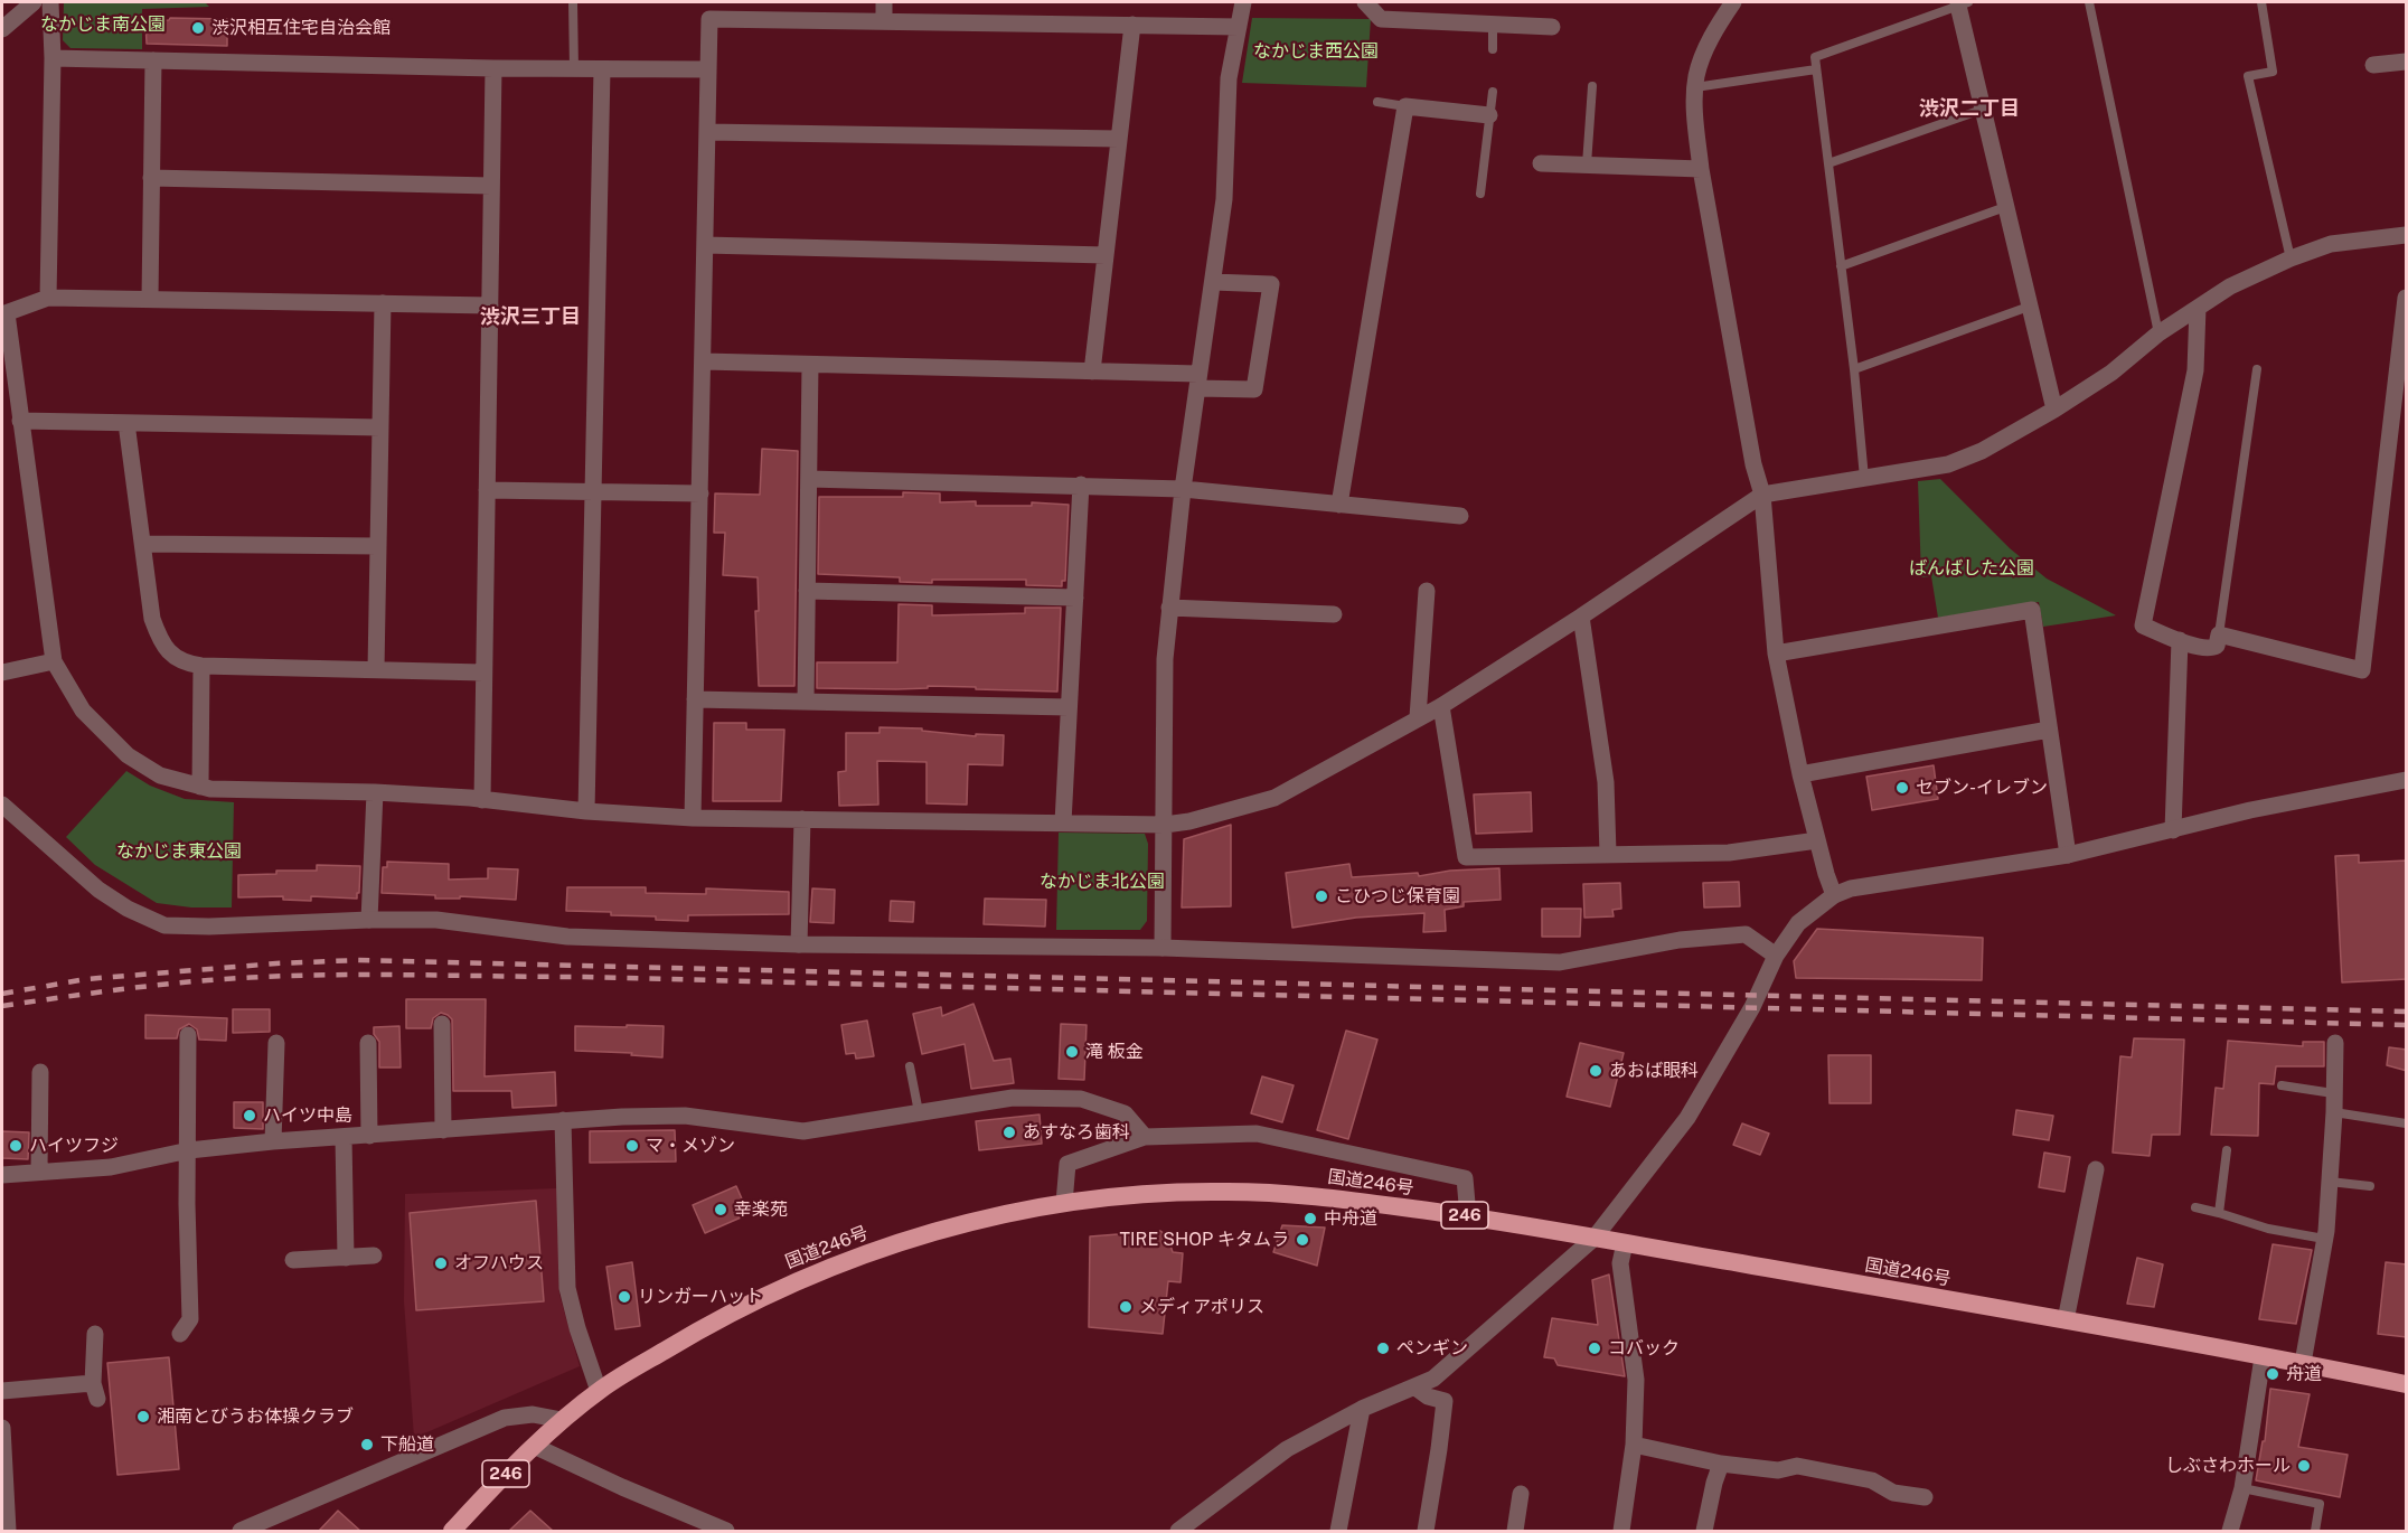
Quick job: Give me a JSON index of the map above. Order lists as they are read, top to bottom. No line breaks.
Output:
{"streets":{"highway":["国道246号","246"]},"districts":["渋沢二丁目","渋沢三丁目"],"parks":["なかじま南公園","なかじま西公園","ばんばした公園","なかじま東公園","なかじま北公園"],"places":["渋沢相互住宅自治会館","セブン-イレブン","こひつじ保育園","滝 板金","あおば眼科","ハイツ中島","あすなろ歯科","ハイツフジ","マ・メゾン","幸楽苑","中舟道","TIRE SHOP キタムラ","オフハウス","リンガーハット","メディアポリス","ペンギン","コバック","舟道","湘南とびうお体操クラブ","下船道","しぶさわホール"]}
